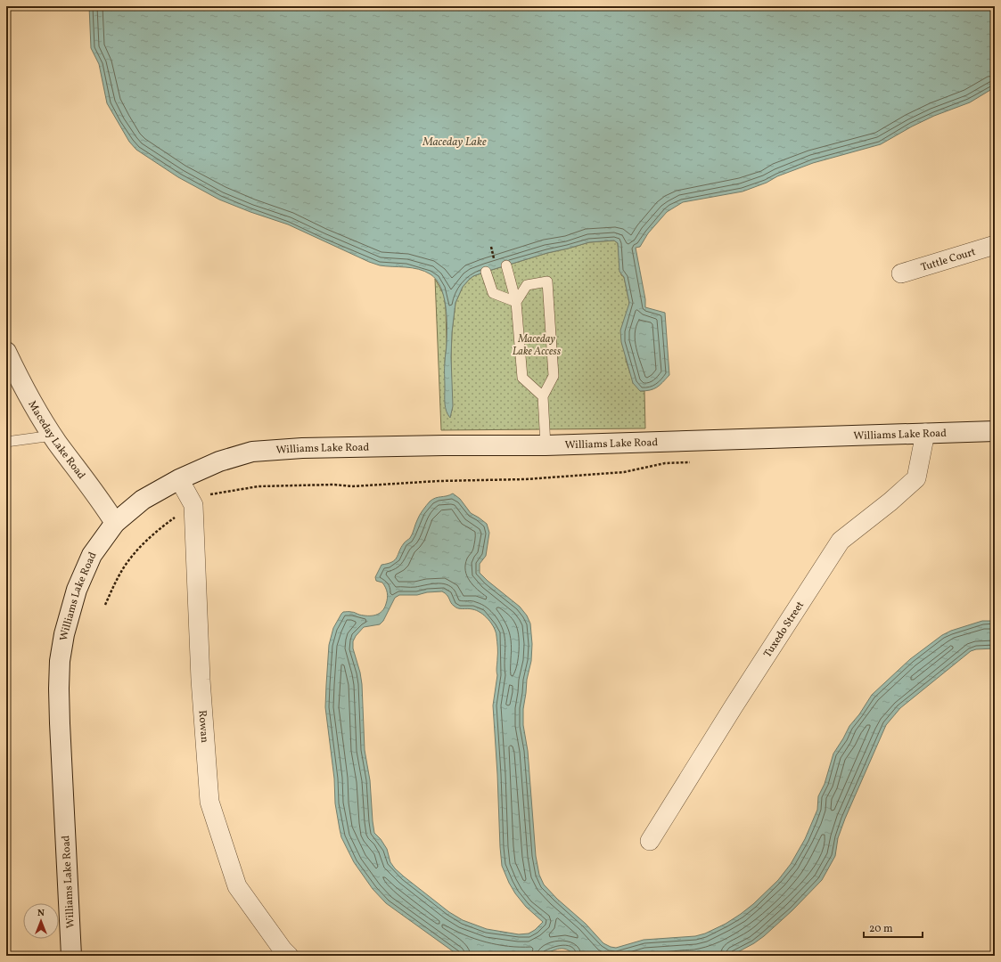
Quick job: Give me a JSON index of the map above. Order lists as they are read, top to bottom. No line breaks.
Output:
{"streets":{"main road":["Williams Lake Road","Maceday Lake Road"],"street":["Tuttle Court","Tuxedo Street","Rowan"]},"crossings":[["Williams Lake Road","Maceday Lake Road"],["Williams Lake Road","Tuxedo Street"],["Williams Lake Road","Rowan"]],"water":["Maceday Lake"],"parks":["Maceday Lake Access"],"scale_bar":"20 m","north":"top"}
